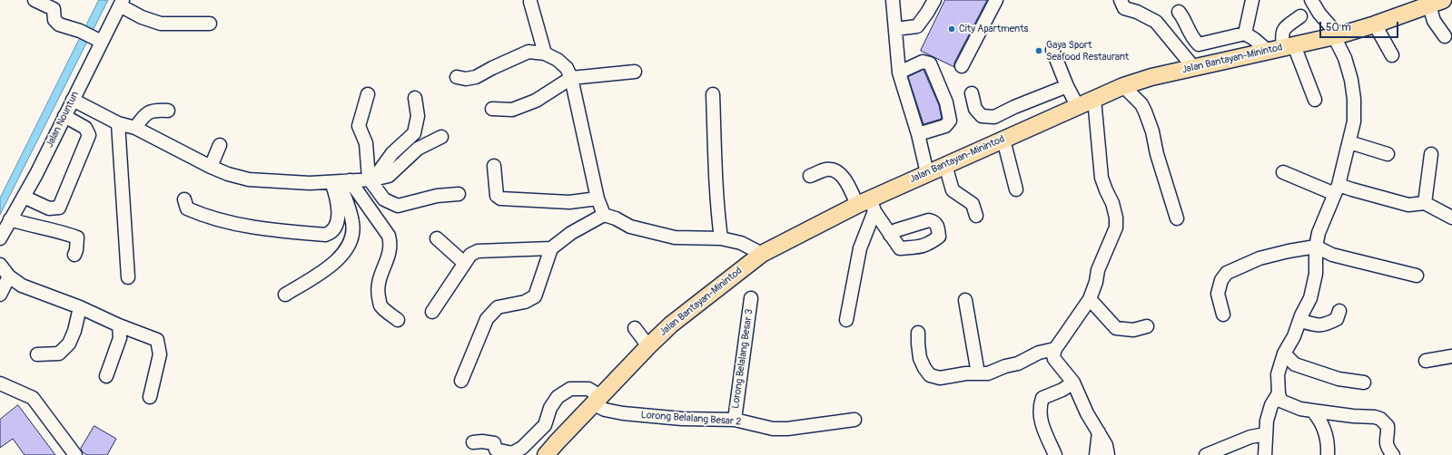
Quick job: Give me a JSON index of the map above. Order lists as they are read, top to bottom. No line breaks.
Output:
{"streets":{"main road":["Jalan Bantayan-Minintod"],"street":["Jalan Nountun","Lorong Belalang Besar 3","Lorong Belalang Besar 2"]},"crossings":[["Jalan Bantayan-Minintod","Lorong Belalang Besar 2"],["Lorong Belalang Besar 3","Lorong Belalang Besar 2"]],"places":["City Apartments","Gaya Sport Seafood Restaurant"],"scale_bar":"50 m"}
